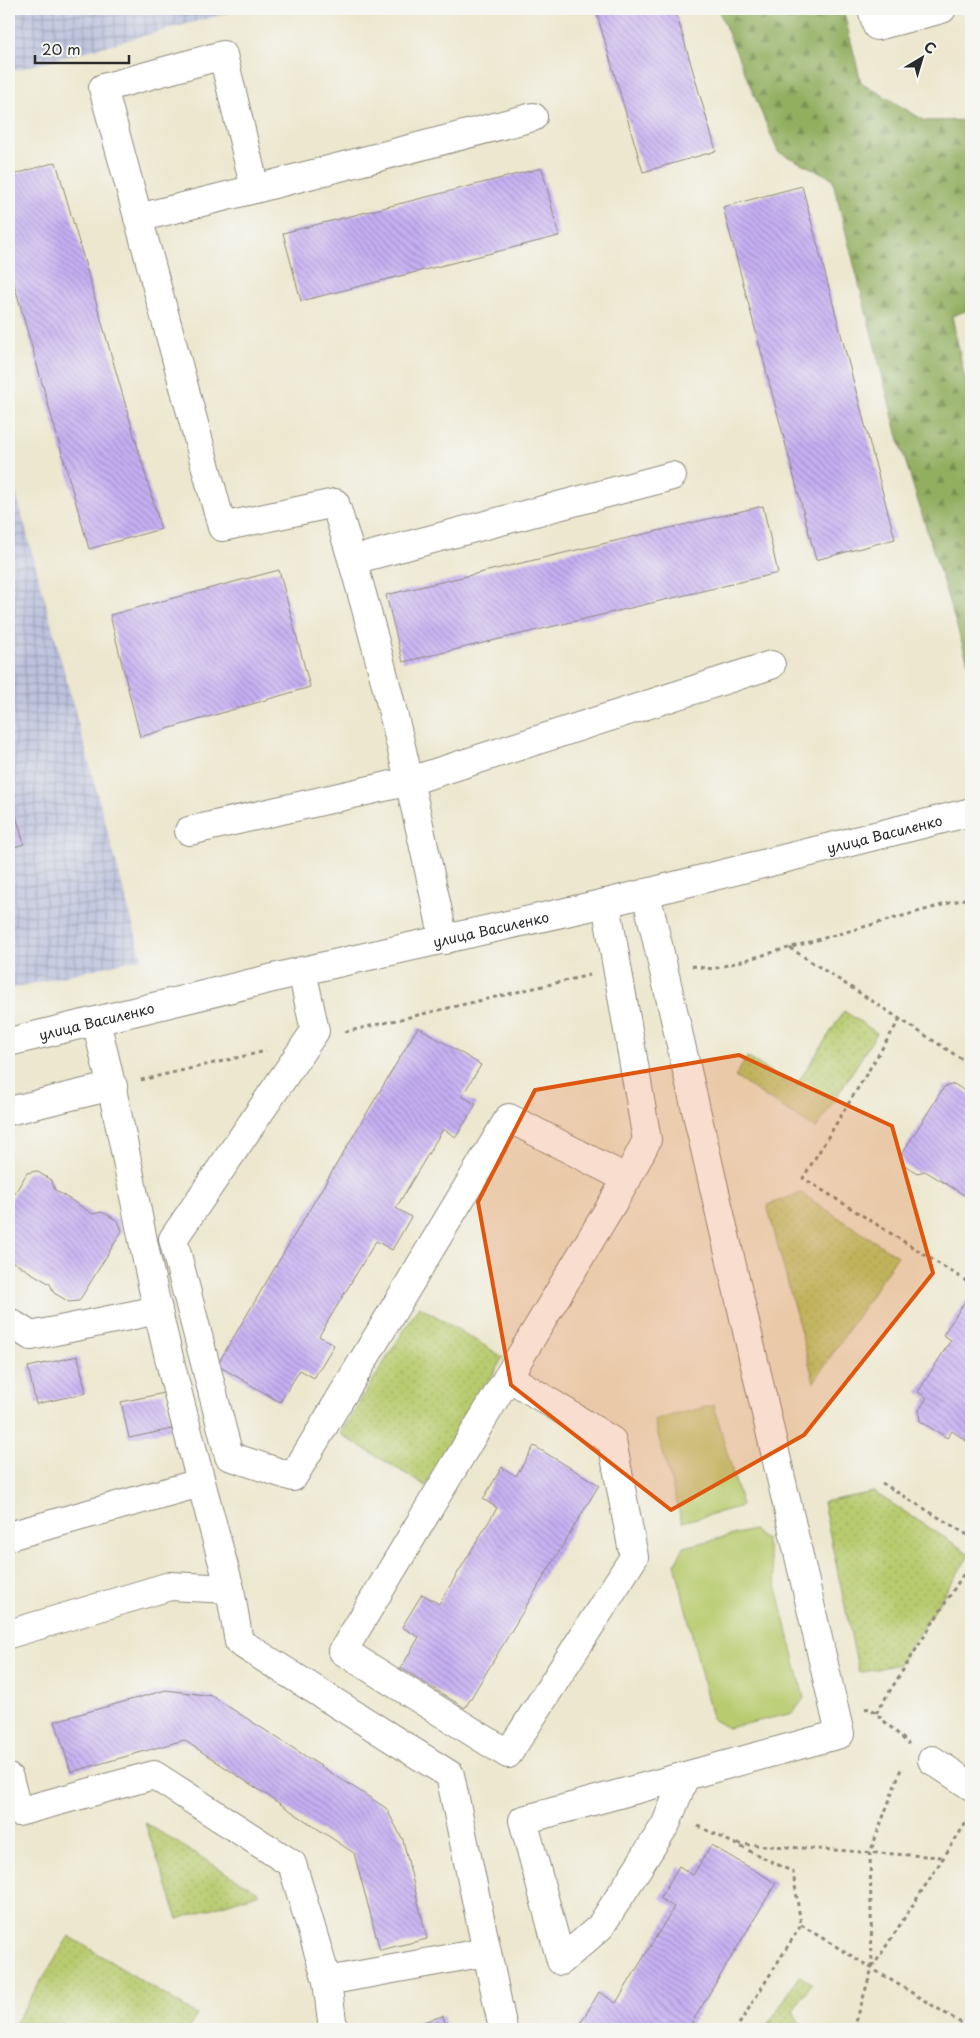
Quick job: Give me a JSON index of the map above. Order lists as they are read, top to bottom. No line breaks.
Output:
{"streets":{"street":["улица Василенко"]},"scale_bar":"20 m","north":"top right"}
